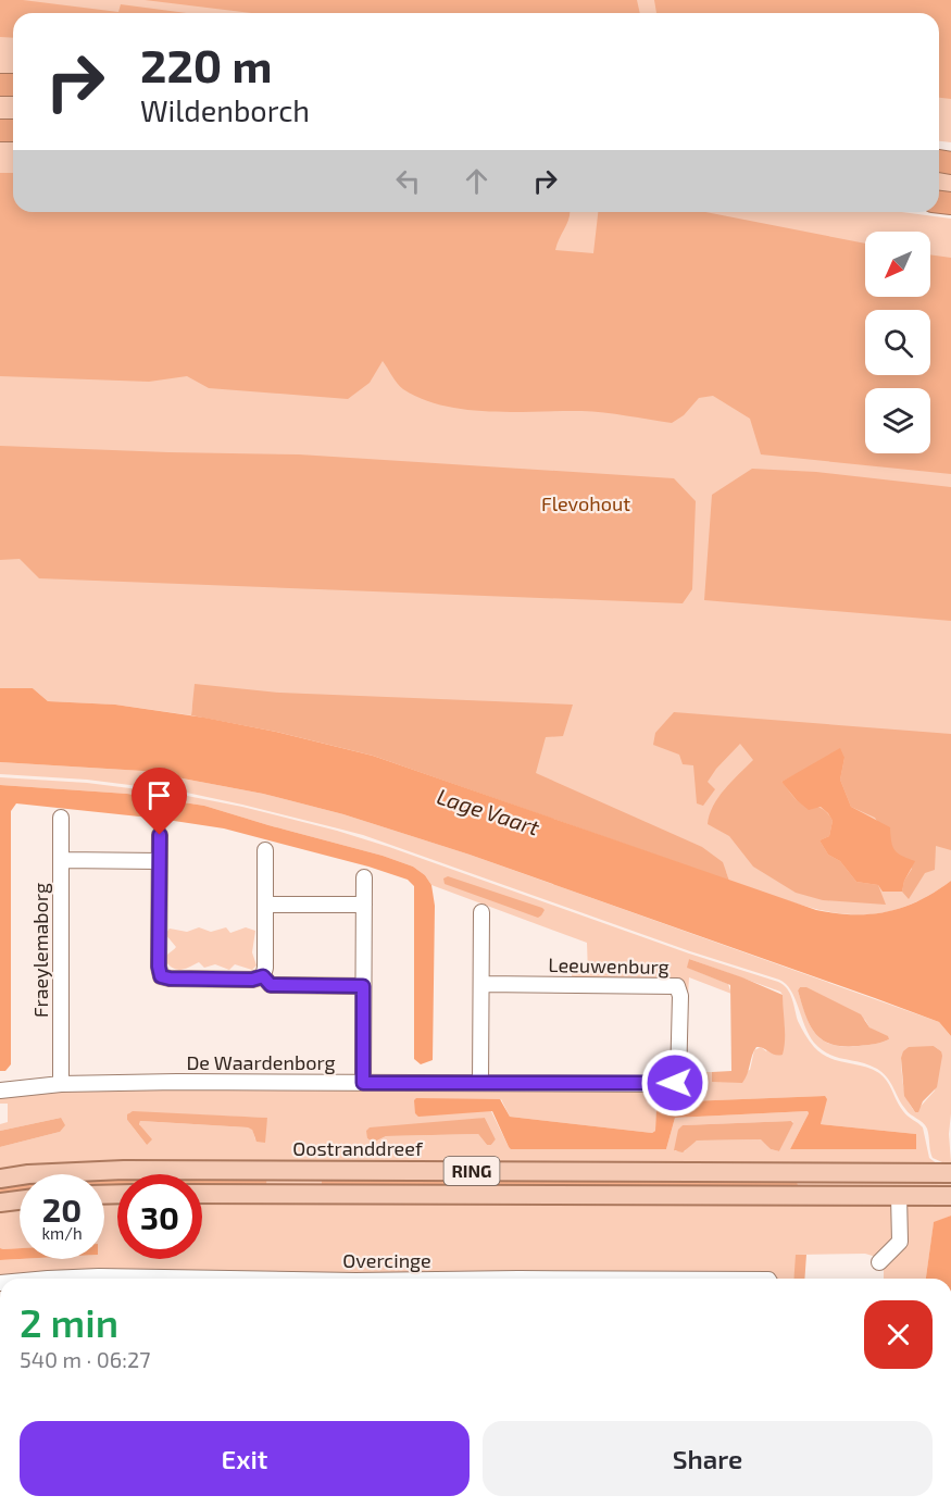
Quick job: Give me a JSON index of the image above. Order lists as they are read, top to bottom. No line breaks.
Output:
{"streets":{"main road":["Oostranddreef","RING"],"street":["Fraeylemaborg","Leeuwenburg","De Waardenborg"]},"crossings":[["Fraeylemaborg","De Waardenborg"],["Leeuwenburg","De Waardenborg"]],"water":["Lage Vaart"],"parks":["Flevohout"],"north":"bottom left","page":{"turn":["220 m","Wildenborch"],"speed":"20 km/h","limit":"30","heading":["2 min","540 m · 06:27"],"buttons":["Exit","Share"]}}
